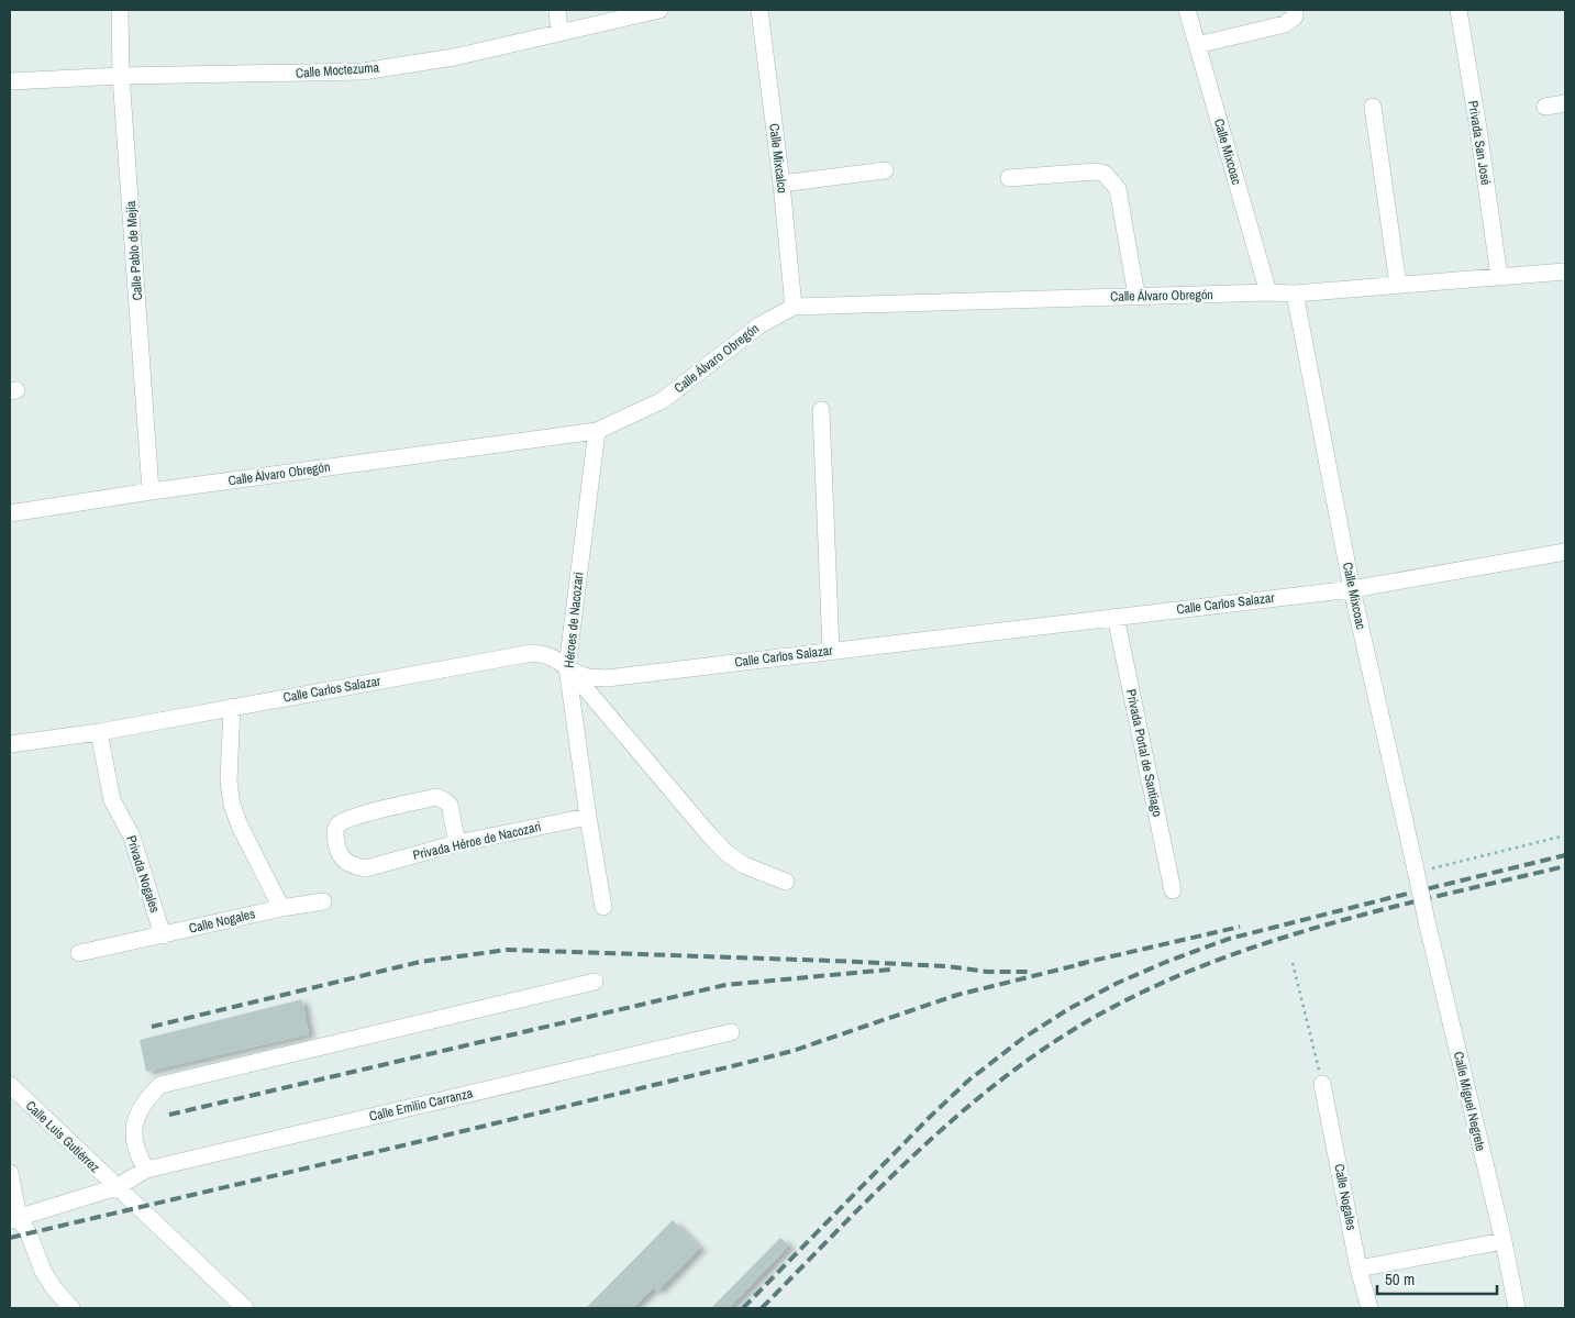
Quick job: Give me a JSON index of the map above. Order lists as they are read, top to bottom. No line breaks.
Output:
{"streets":{"street":["Calle Moctezuma","Privada San José","Calle Mixcoac","Calle Mixcalco","Calle Pablo de Mejía","Calle Álvaro Obregón","Calle Carlos Salazar","Héroes de Nacozari","Privada Portal de Santiago","Privada Héroe de Nacozari","Privada Nogales","Calle Nogales","Calle Miguel Negrete","Calle Emilio Carranza","Calle Luis Gutiérrez"]},"crossings":[["Calle Moctezuma","Calle Pablo de Mejía"],["Privada San José","Calle Álvaro Obregón"],["Calle Mixcoac","Calle Álvaro Obregón"],["Calle Mixcoac","Calle Carlos Salazar"],["Calle Mixcoac","Calle Miguel Negrete"],["Calle Mixcalco","Calle Álvaro Obregón"],["Calle Pablo de Mejía","Calle Álvaro Obregón"],["Calle Álvaro Obregón","Héroes de Nacozari"],["Calle Carlos Salazar","Héroes de Nacozari"],["Calle Carlos Salazar","Privada Portal de Santiago"],["Calle Carlos Salazar","Privada Nogales"],["Héroes de Nacozari","Privada Héroe de Nacozari"],["Privada Nogales","Calle Nogales"],["Calle Emilio Carranza","Calle Luis Gutiérrez"]],"scale_bar":"50 m"}
